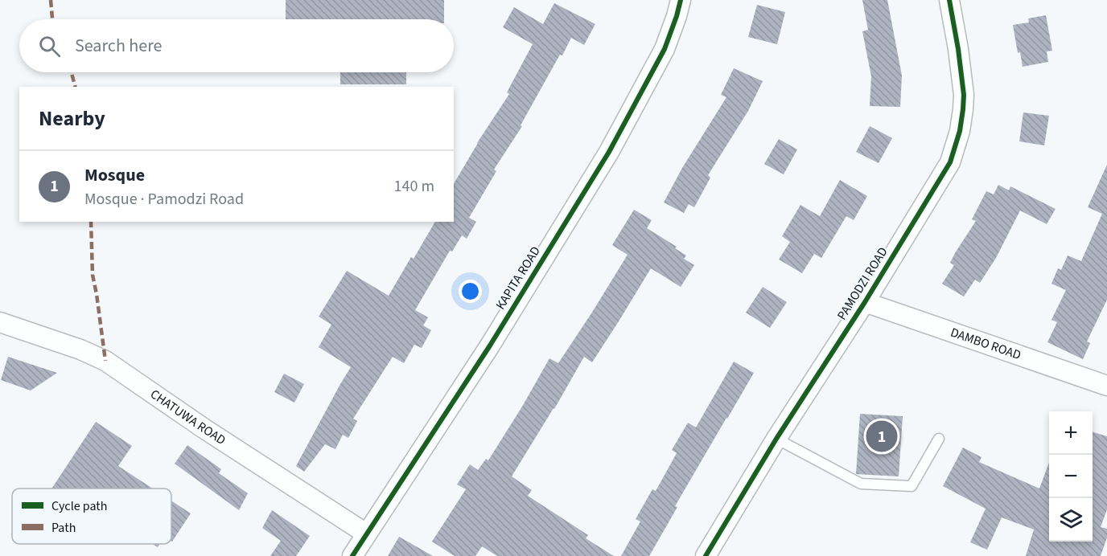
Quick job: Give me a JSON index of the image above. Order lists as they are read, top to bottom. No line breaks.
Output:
{"streets":{"street":["KAPITA ROAD","PAMODZI ROAD","DAMBO ROAD","CHATUWA ROAD"]},"crossings":[["KAPITA ROAD","CHATUWA ROAD"],["PAMODZI ROAD","DAMBO ROAD"]],"legend":["Cycle path","Path"],"page":{"search":"Search here","heading":"Nearby","list":[{"mark":"1","name":"Mosque","note":"Mosque · Pamodzi Road","value":"140 m"}],"map_buttons":["+","−"],"pins":"1"}}
